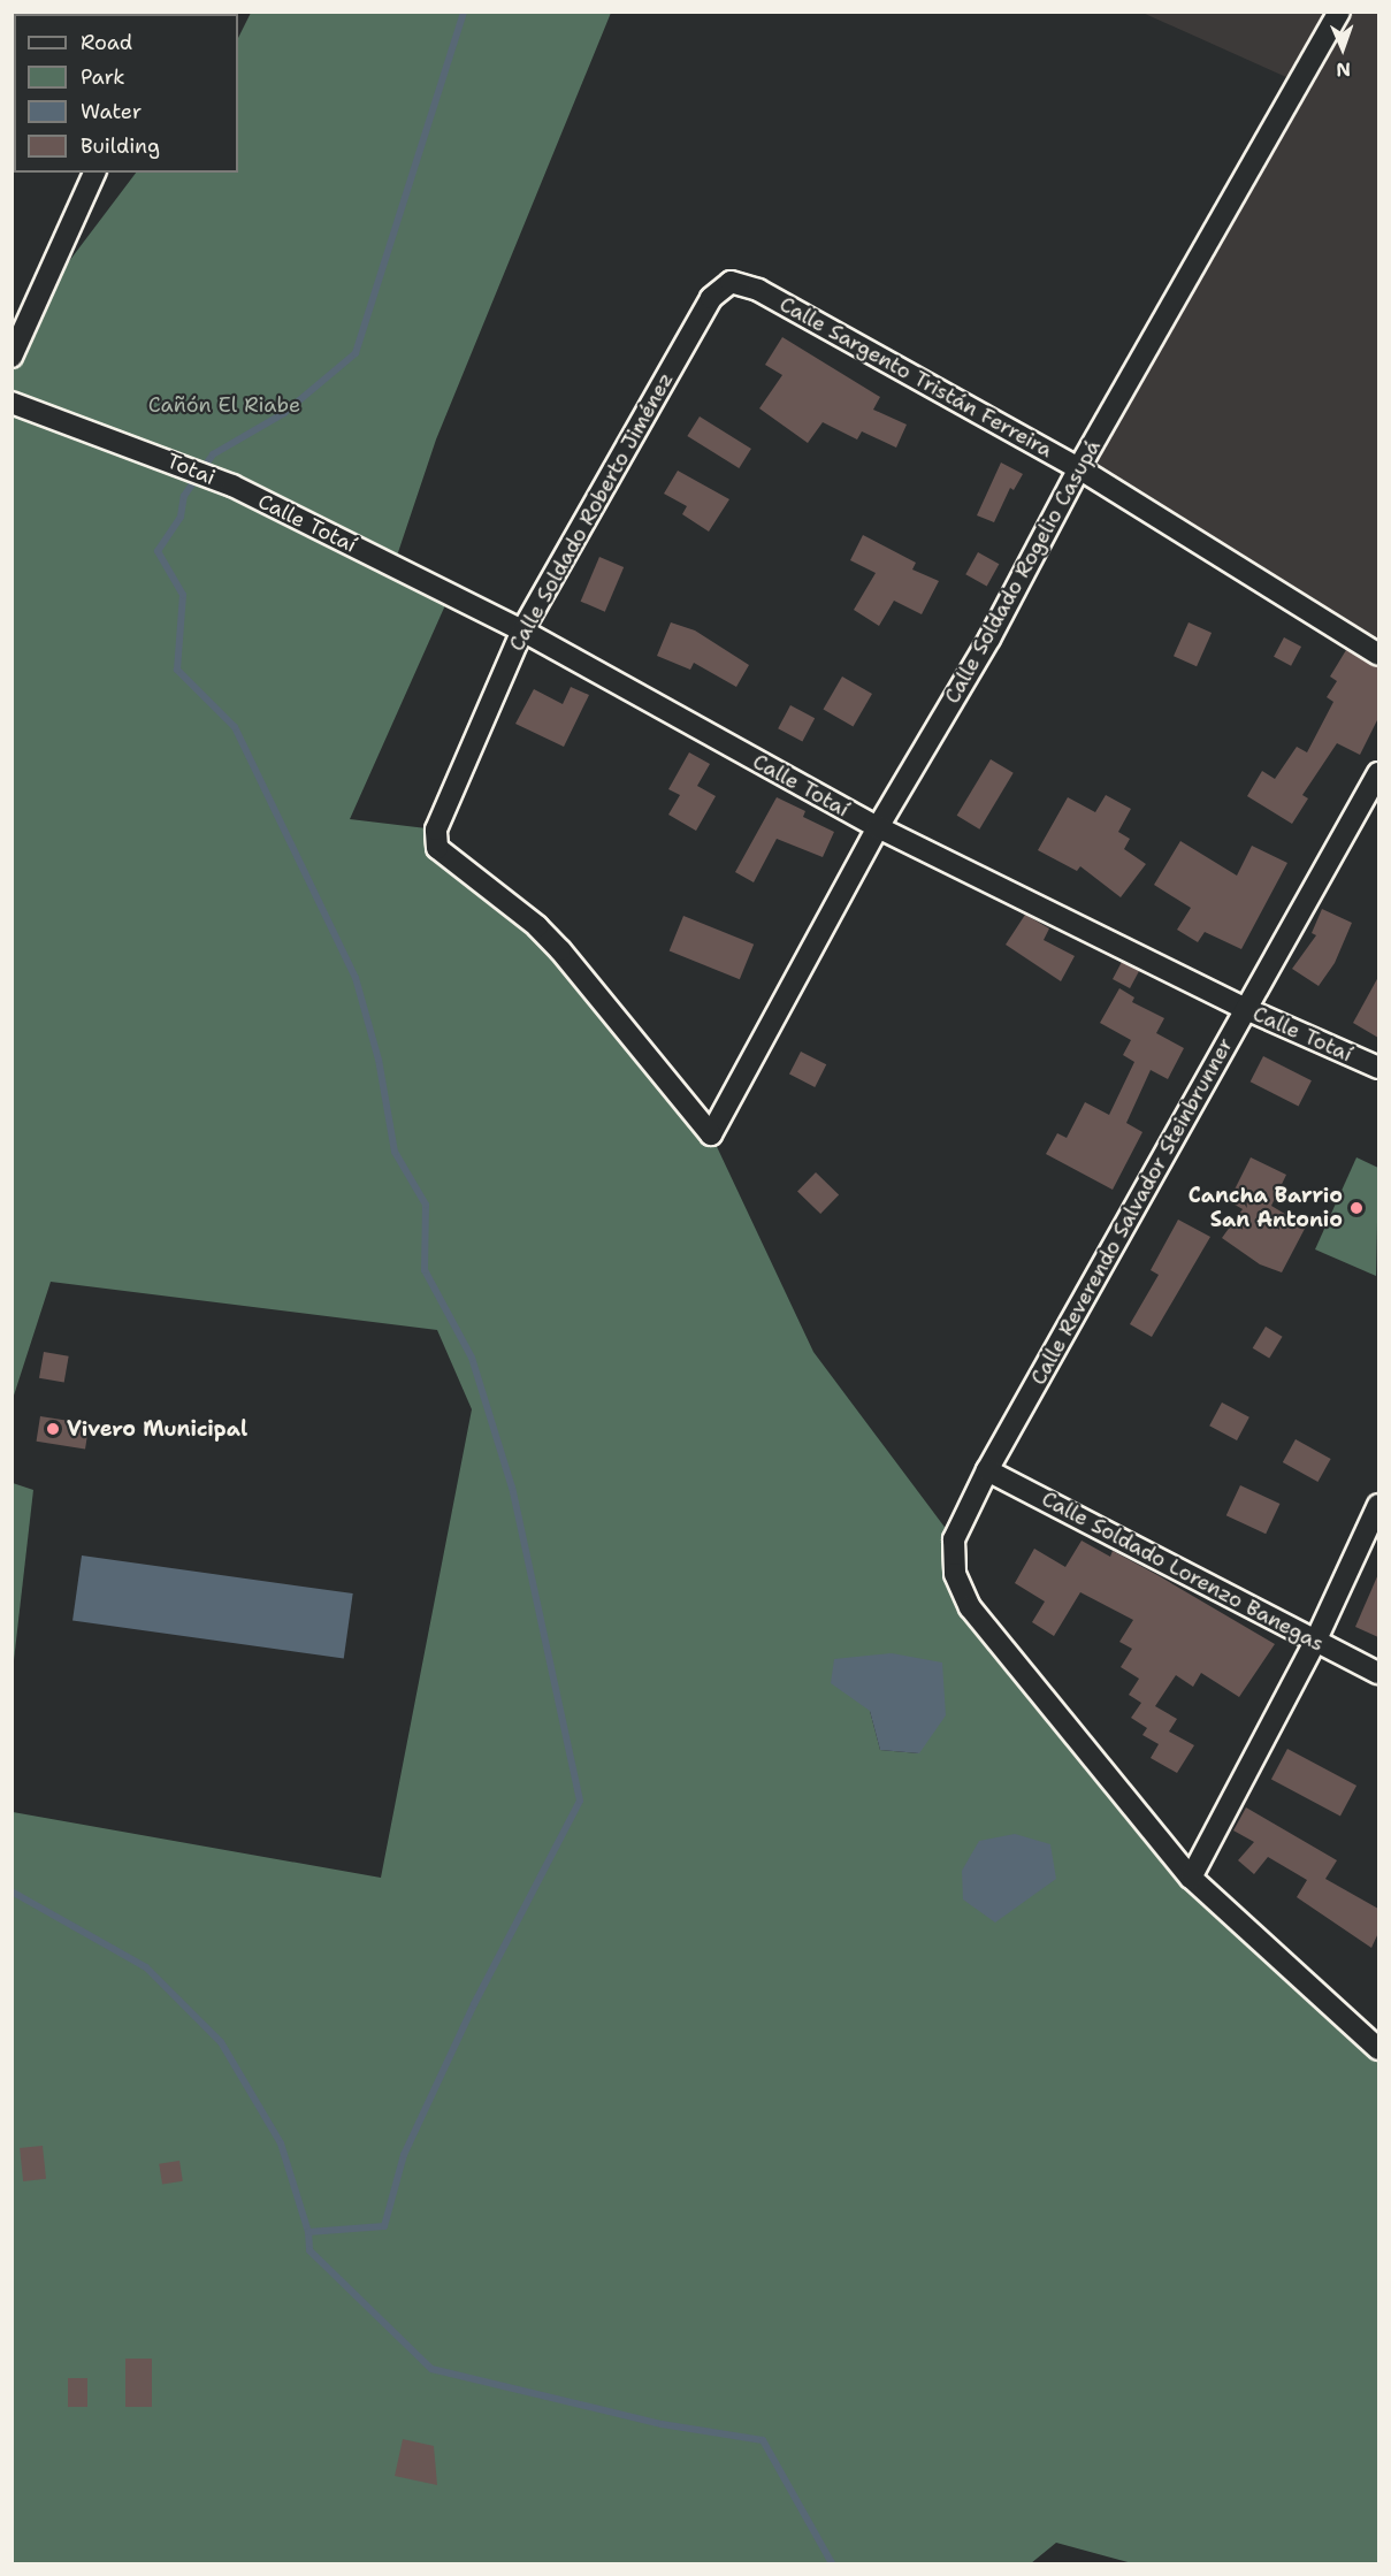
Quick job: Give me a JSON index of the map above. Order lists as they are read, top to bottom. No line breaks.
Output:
{"streets":{"street":["Calle Sargento Tristán Ferreira","Totai","Calle Soldado Roberto Jiménez","Calle Totaí","Calle Soldado Rogelio Casupá","Calle Reverendo Salvador Steinbrunner","Calle Soldado Lorenzo Banegas"]},"crossings":[["Calle Sargento Tristán Ferreira","Calle Soldado Roberto Jiménez"],["Calle Sargento Tristán Ferreira","Calle Soldado Rogelio Casupá"],["Totai","Calle Totaí"],["Calle Soldado Roberto Jiménez","Calle Totaí"],["Calle Soldado Roberto Jiménez","Calle Soldado Rogelio Casupá"],["Calle Totaí","Calle Soldado Rogelio Casupá"],["Calle Totaí","Calle Reverendo Salvador Steinbrunner"],["Calle Reverendo Salvador Steinbrunner","Calle Soldado Lorenzo Banegas"]],"parks":["Cañón El Riabe"],"places":["Cancha Barrio San Antonio","Vivero Municipal"],"legend":["Road","Park","Water","Building"],"north":"bottom"}
